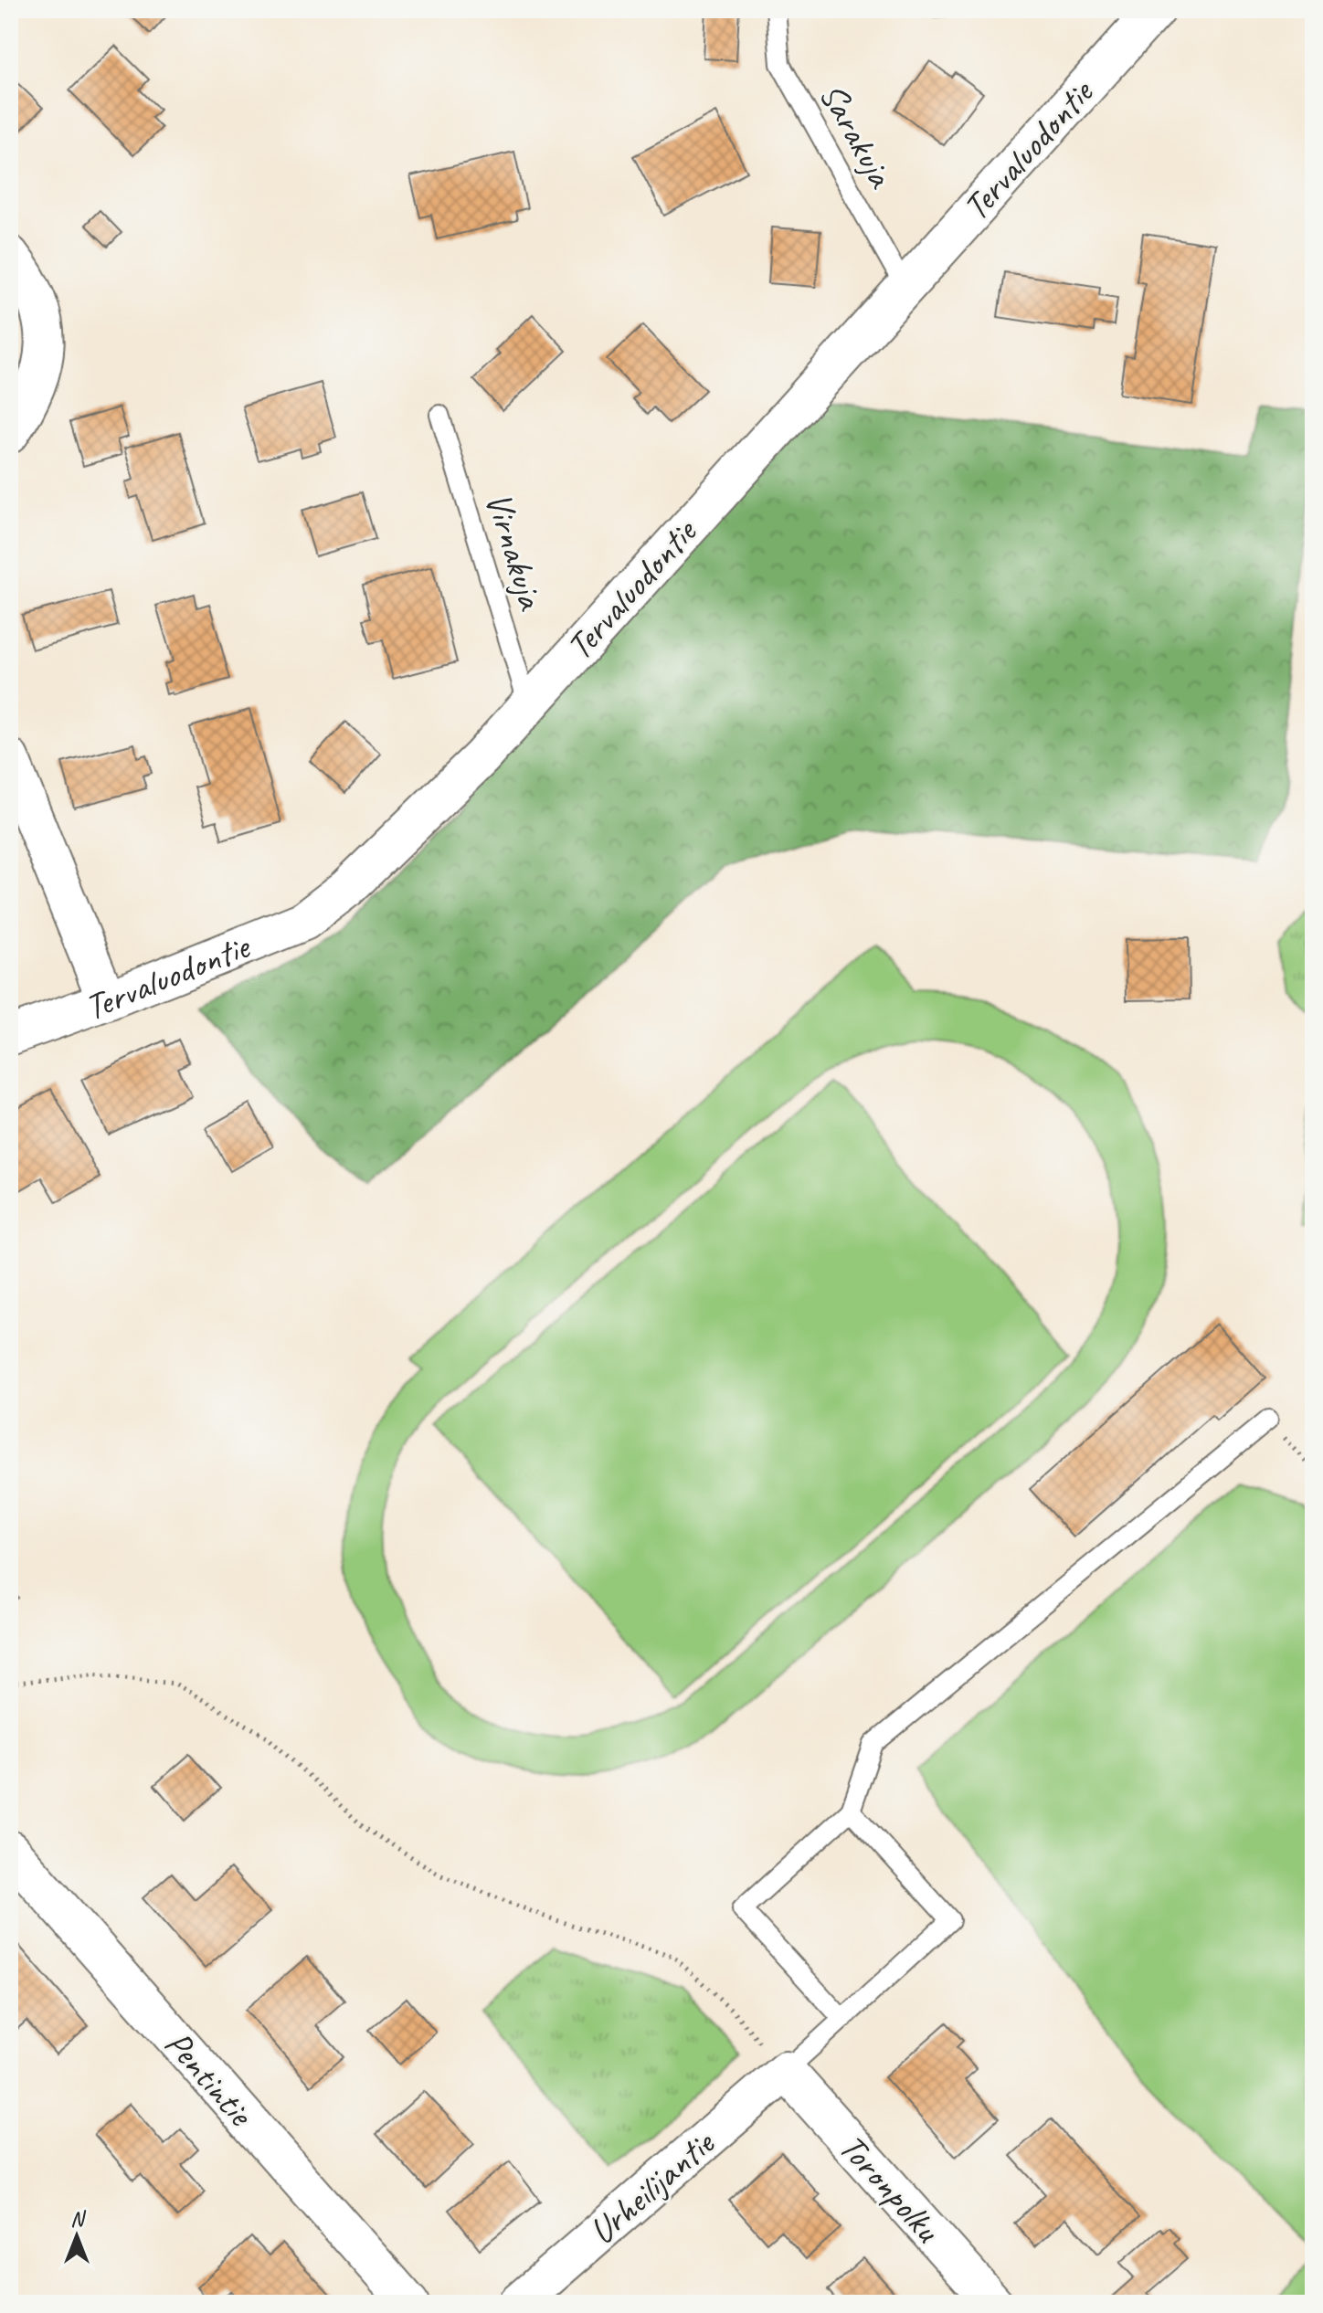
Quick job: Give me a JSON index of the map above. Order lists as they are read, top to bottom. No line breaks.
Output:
{"streets":{"street":["Tervaluodontie","Pentintie","Urheilijantie","Toronpolku"],"lane":["Sarakuja","Virnakuja"]},"crossings":[["Sarakuja","Tervaluodontie"],["Tervaluodontie","Virnakuja"],["Urheilijantie","Toronpolku"]],"north":"top"}
